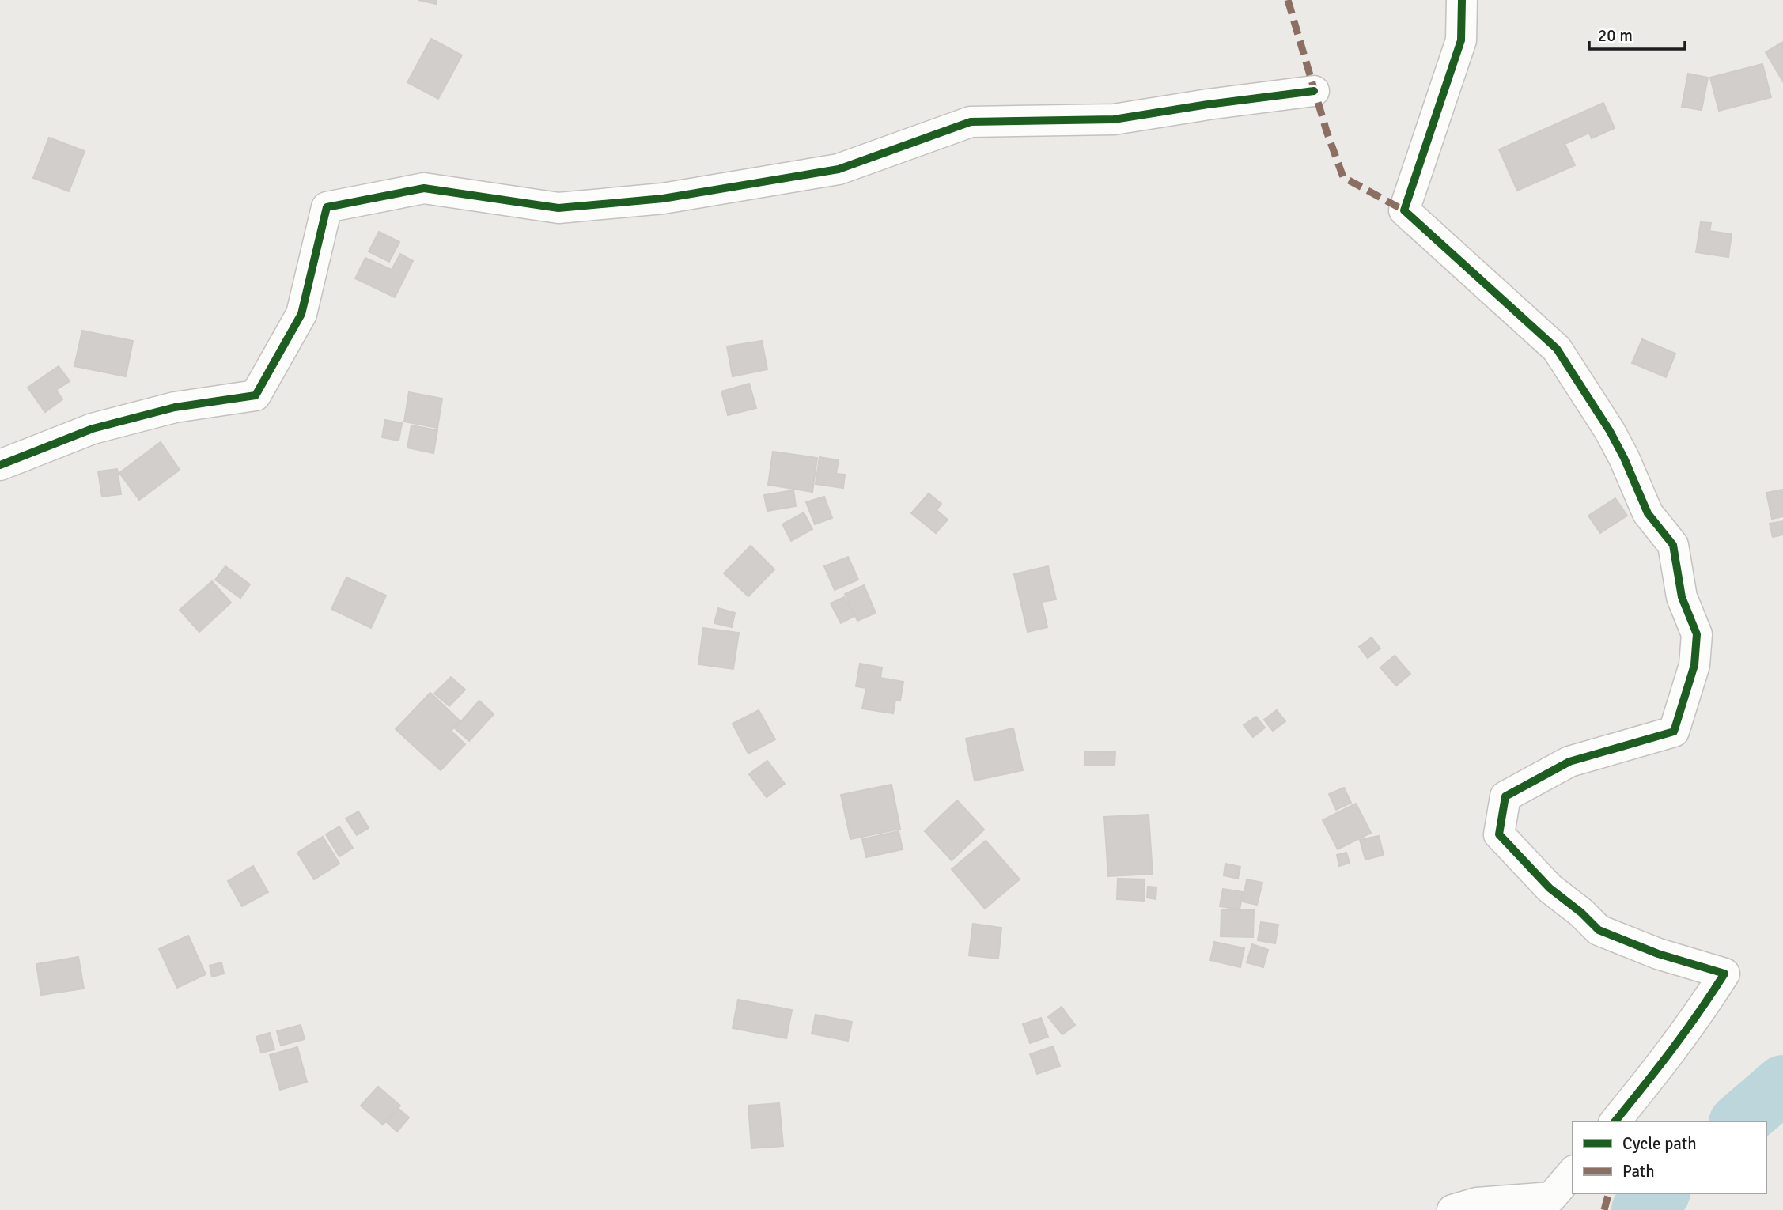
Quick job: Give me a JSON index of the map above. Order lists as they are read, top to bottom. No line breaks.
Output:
{"legend":["Cycle path","Path"],"scale_bar":"20 m"}
